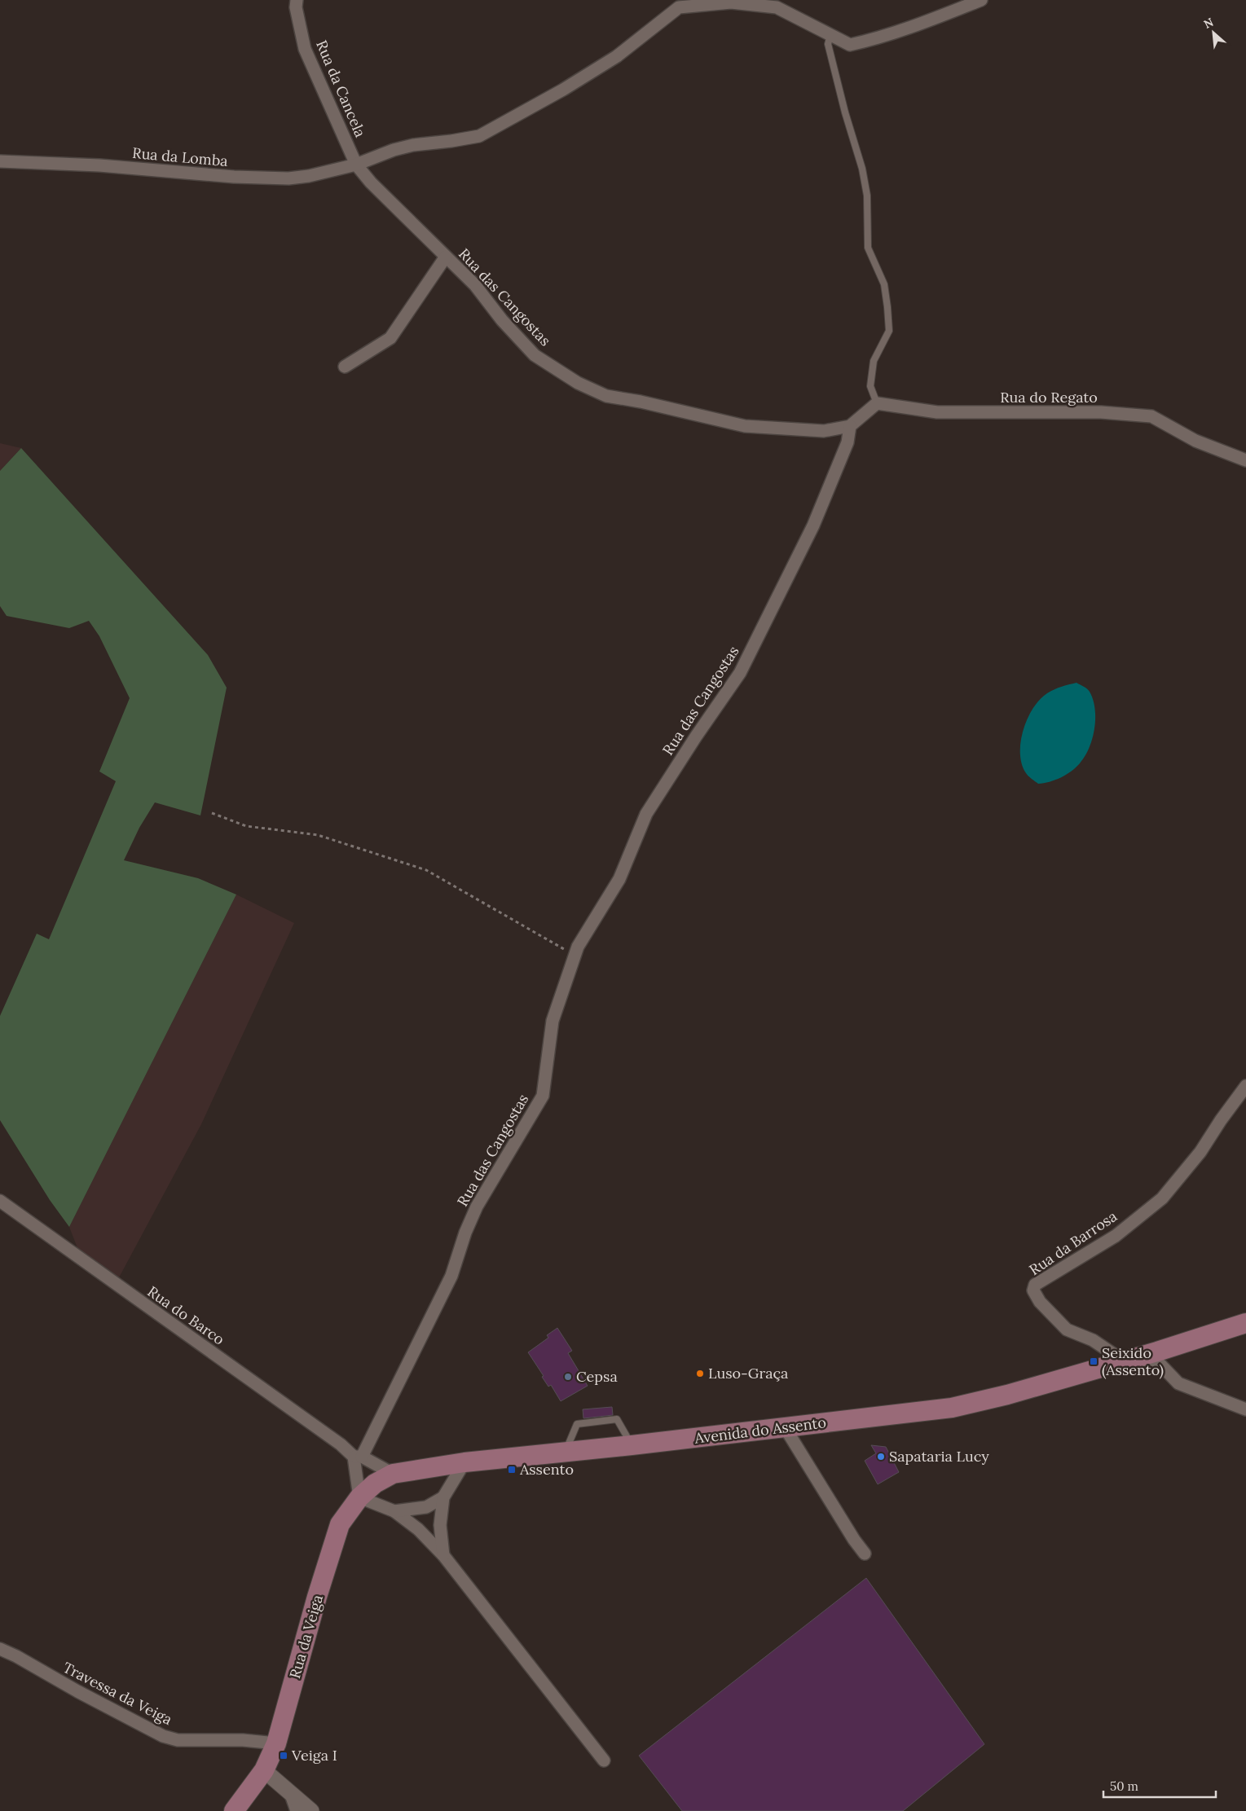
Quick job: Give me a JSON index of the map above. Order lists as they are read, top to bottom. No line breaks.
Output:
{"streets":{"main road":["Avenida do Assento","Rua da Veiga"],"street":["Rua da Cancela","Rua da Lomba","Rua das Cangostas","Rua do Regato","Rua da Barrosa","Rua do Barco","Travessa da Veiga"]},"crossings":[["Rua da Cancela","Rua da Lomba"],["Rua da Cancela","Rua das Cangostas"],["Rua da Lomba","Rua das Cangostas"],["Rua das Cangostas","Rua do Barco"],["Rua da Barrosa","Avenida do Assento"],["Rua do Barco","Avenida do Assento"],["Rua do Barco","Rua da Veiga"],["Avenida do Assento","Rua da Veiga"],["Rua da Veiga","Travessa da Veiga"]],"places":{"transit":["Seixido (Assento)","Assento","Veiga I"],"other":["Luso-Graça","Cepsa","Sapataria Lucy"]},"scale_bar":"50 m","north":"top left"}
